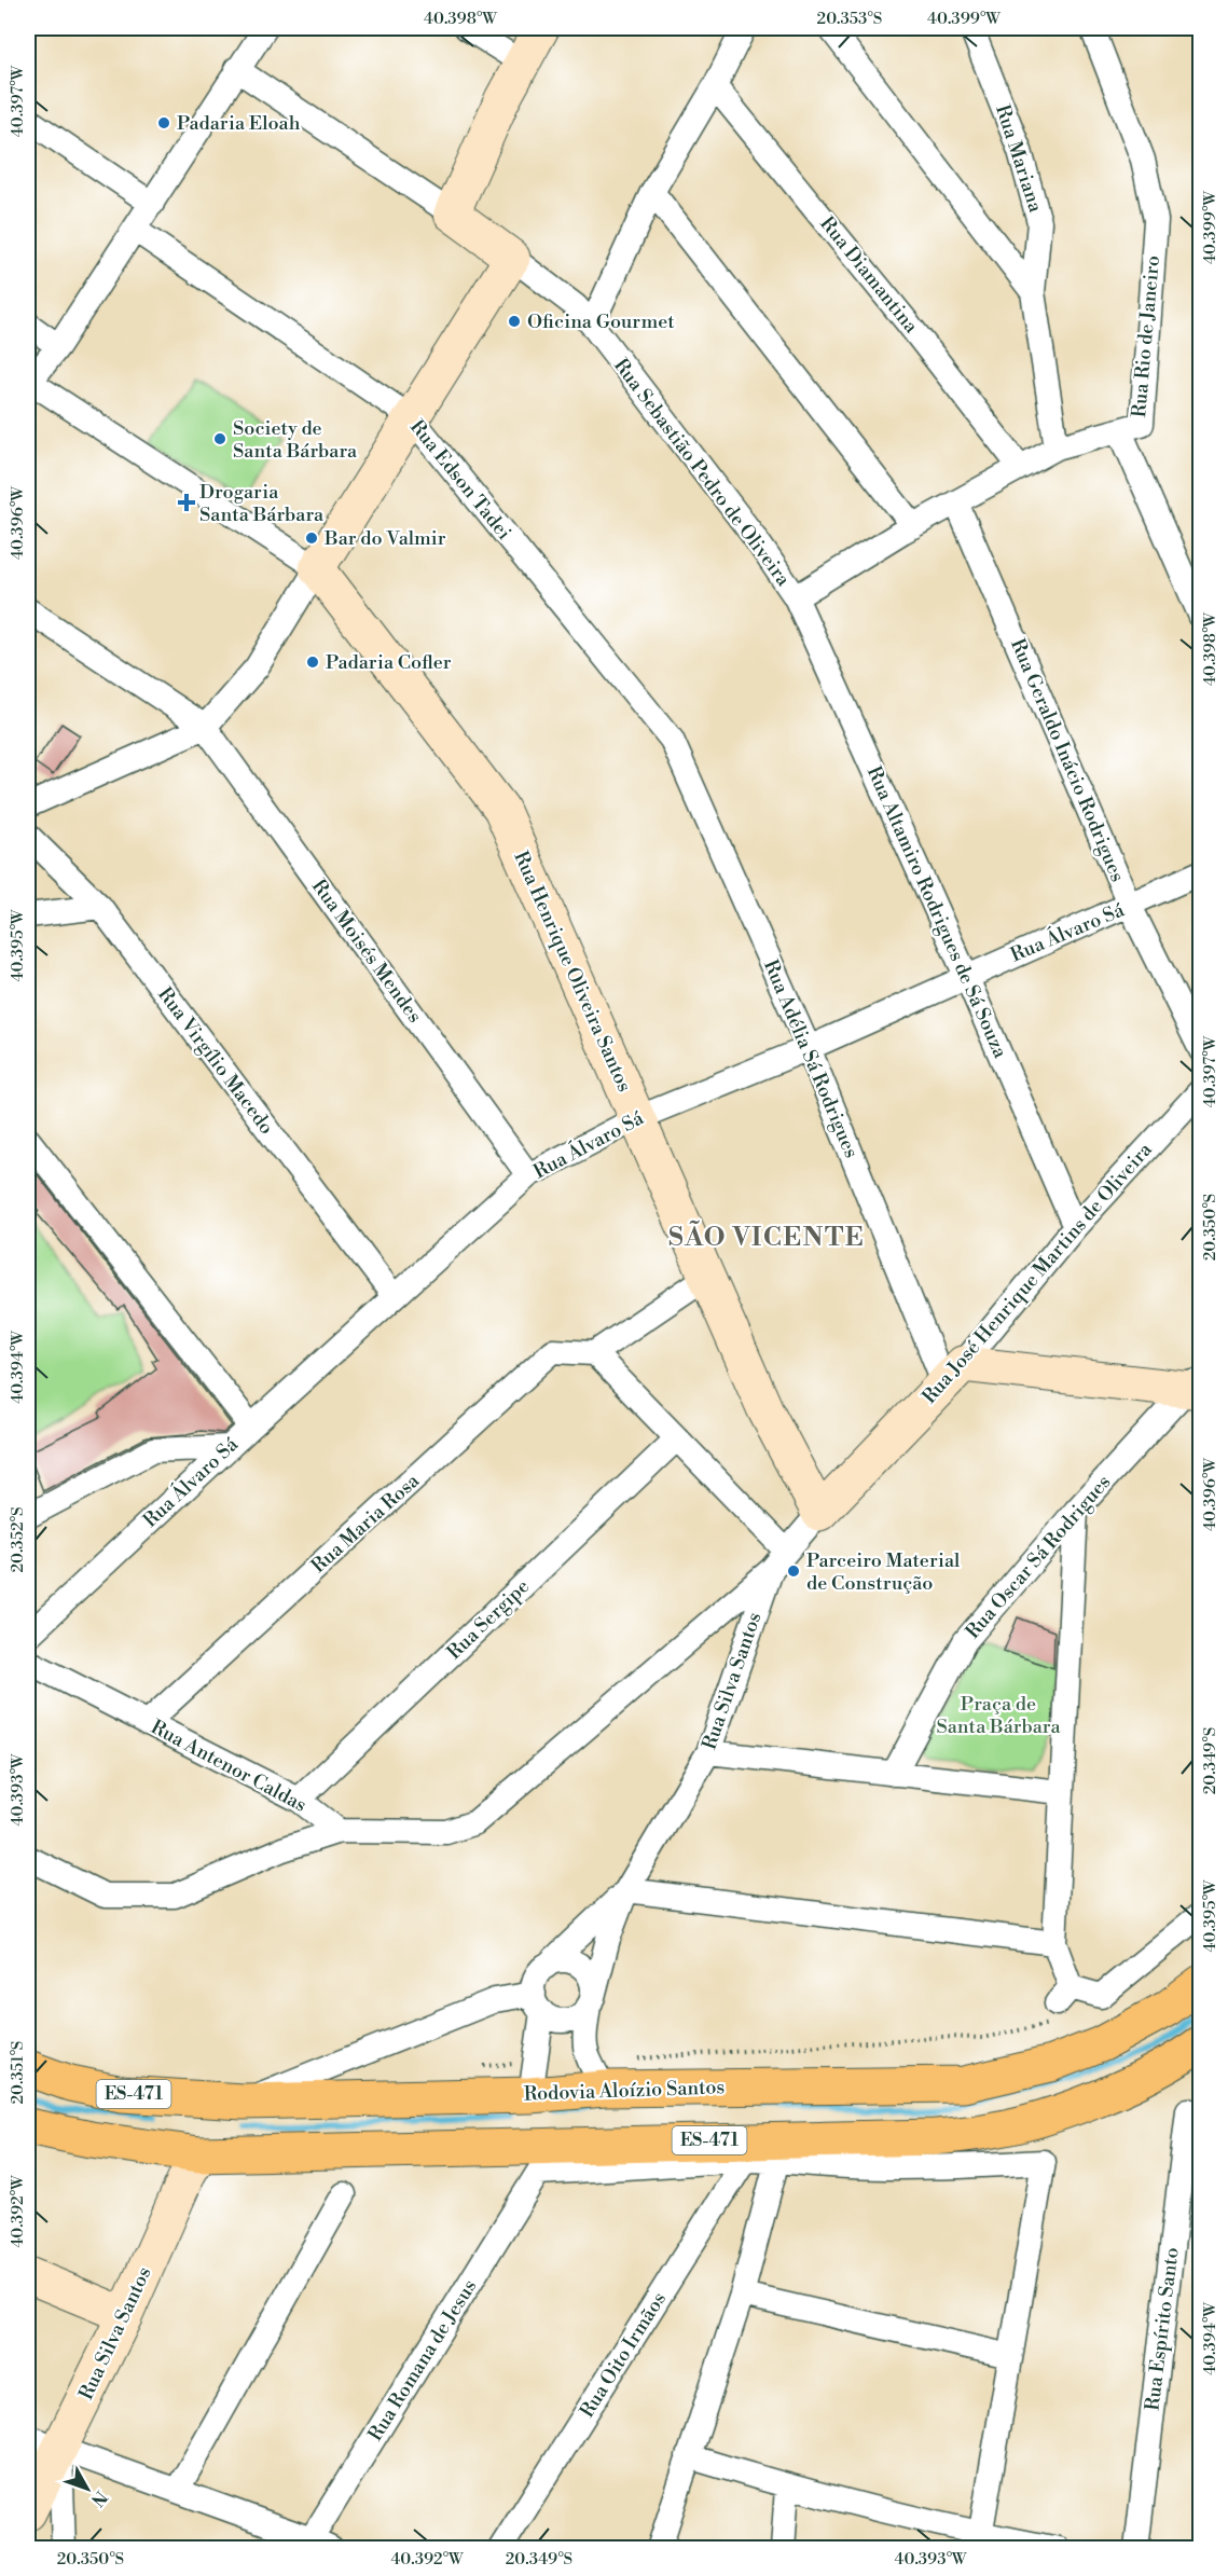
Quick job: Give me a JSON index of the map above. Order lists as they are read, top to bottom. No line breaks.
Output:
{"streets":{"main road":["Rodovia Aloízio Santos","ES-471"],"street":["Rua Mariana","Rua Diamantina","Rua Rio de Janeiro","Rua Sebastião Pedro de Oliveira","Rua Edson Tadei","Rua Geraldo Inácio Rodrigues","Rua Altamiro Rodrigues de Sá Souza","Rua Álvaro Sá","Rua Moisés Mendes","Rua Henrique Oliveira Santos","Rua Adélia Sá Rodrigues","Rua Virgílio Macedo","Rua José Henrique Martins de Oliveira","Rua Maria Rosa","Rua Oscar Sá Rodrigues","Rua Sergipe","Rua Silva Santos","Rua Antenor Caldas","Rua Espírito Santo","Rua Oito Irmãos","Rua Romana de Jesus"]},"crossings":[["Rua Mariana","Rua Rio de Janeiro"],["Rua Diamantina","Rua Rio de Janeiro"],["Rua Rio de Janeiro","Rua Sebastião Pedro de Oliveira"],["Rua Rio de Janeiro","Rua Geraldo Inácio Rodrigues"],["Rua Rio de Janeiro","Rua Altamiro Rodrigues de Sá Souza"],["Rua Sebastião Pedro de Oliveira","Rua Altamiro Rodrigues de Sá Souza"],["Rua Edson Tadei","Rua Adélia Sá Rodrigues"],["Rua Geraldo Inácio Rodrigues","Rua Álvaro Sá"],["Rua Altamiro Rodrigues de Sá Souza","Rua Álvaro Sá"],["Rua Altamiro Rodrigues de Sá Souza","Rua José Henrique Martins de Oliveira"],["Rua Álvaro Sá","Rua Moisés Mendes"],["Rua Álvaro Sá","Rua Henrique Oliveira Santos"],["Rua Álvaro Sá","Rua Adélia Sá Rodrigues"],["Rua Álvaro Sá","Rua Virgílio Macedo"],["Rua Henrique Oliveira Santos","Rua José Henrique Martins de Oliveira"],["Rua Adélia Sá Rodrigues","Rua José Henrique Martins de Oliveira"],["Rua Maria Rosa","Rua Antenor Caldas"],["Rua Sergipe","Rua Antenor Caldas"],["Rua Silva Santos","Rodovia Aloízio Santos"],["Rua Silva Santos","ES-471"],["Rua Oito Irmãos","Rua Romana de Jesus"]],"districts":["SÃO VICENTE"],"parks":["Praça de Santa Bárbara"],"places":{"other":["Padaria Eloah","Oficina Gourmet","Society de Santa Bárbara","Bar do Valmir","Padaria Cofler","Parceiro Material de Construção"],"health":["Drogaria Santa Bárbara"]},"north":"bottom right","coordinates":["40.398°W","20.353°S","40.399°W","40.397°W","40.396°W","40.395°W","20.350°S","40.394°W","20.352°S","20.349°S","40.393°W","20.351°S","40.392°W"]}
